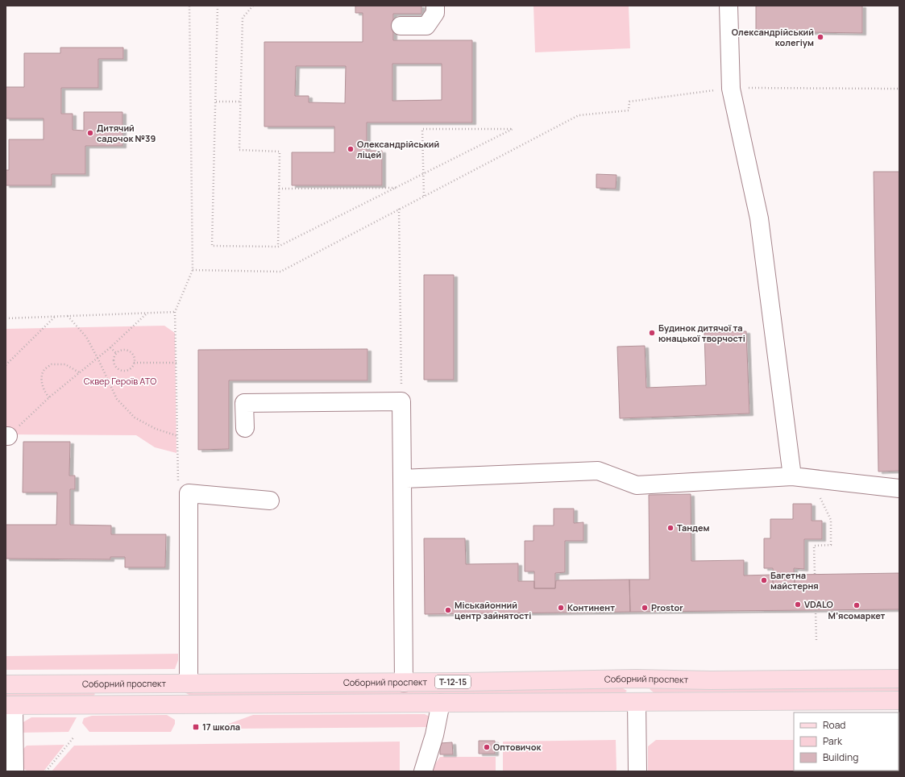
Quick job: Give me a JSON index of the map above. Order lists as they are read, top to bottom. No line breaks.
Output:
{"streets":{"main road":["Соборний проспект","Т-12-15"]},"parks":["Сквер Героїв АТО"],"places":{"other":["Олександрійський колегіум","Дитячий садочок №39","Олександрійський ліцей","Будинок дитячої та юнацької творчості","Тандем","Багетна майстерня","VDALO","Мʼясомаркет","Континент","Prostor","Міськайонний центр зайнятості","Оптовичок"],"transit":["17 школа"]},"legend":["Road","Park","Building"]}
